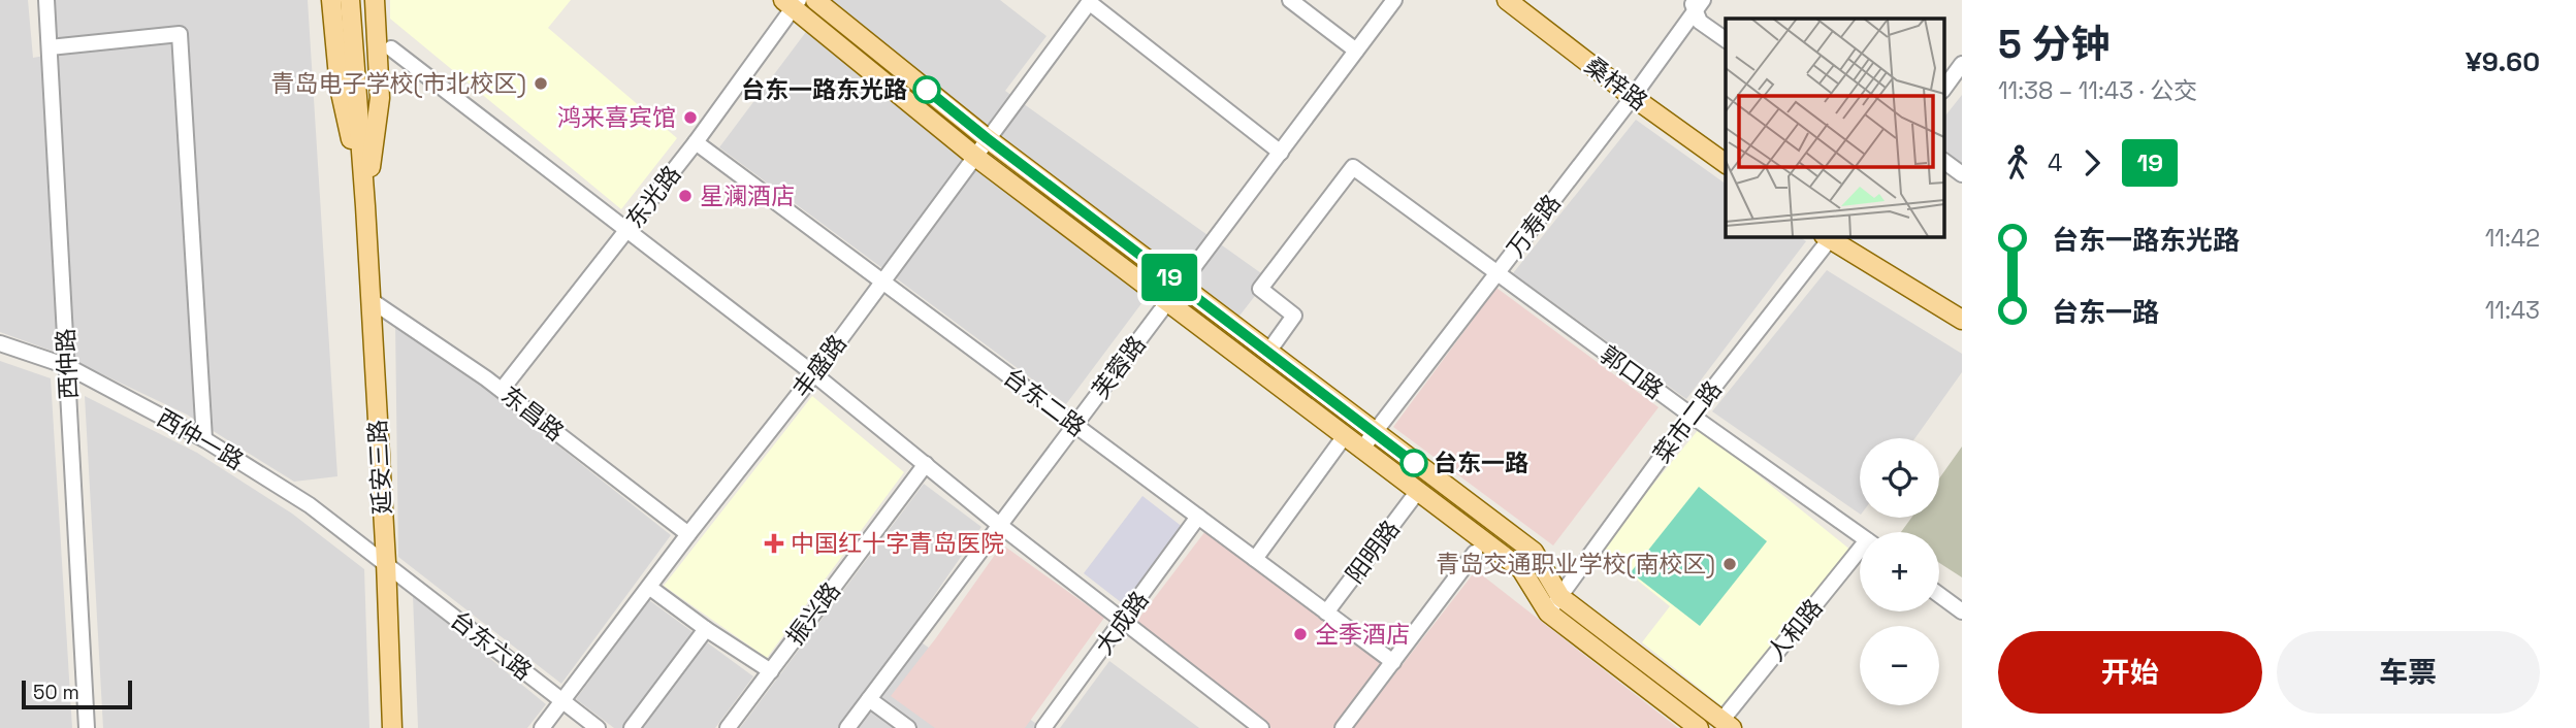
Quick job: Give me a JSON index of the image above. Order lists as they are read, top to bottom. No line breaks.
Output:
{"streets":{"main road":["桑梓路","延安三路"],"street":["东光路","万寿路","西仲路","丰盛路","芙蓉路","郭口路","台东二路","东昌路","菜市二路","西仲一路","阳明路","振兴路","大成路","人和路","台东六路"]},"crossings":[["桑梓路","万寿路"],["东光路","台东二路"],["东光路","东昌路"],["万寿路","郭口路"],["西仲路","西仲一路"],["丰盛路","台东二路"],["丰盛路","东昌路"],["丰盛路","台东六路"],["芙蓉路","台东二路"],["郭口路","菜市二路"],["台东二路","阳明路"],["台东二路","大成路"],["东昌路","延安三路"],["西仲一路","延安三路"],["西仲一路","台东六路"],["延安三路","台东六路"]],"places":{"other":["青岛电子学校(市北校区)","台东一路东光路","鸿来喜宾馆","星澜酒店","台东一路","青岛交通职业学校(南校区)","全季酒店"],"health":["中国红十字青岛医院"]},"lines":["bus line 19"],"scale_bar":"50 m","page":{"on_map":"19","heading":["5 分钟","11:38 – 11:43 · 公交","¥9.60"],"legs":["4","19"],"list":[{"name":"台东一路东光路","value":"11:42"},{"name":"台东一路","value":"11:43"}],"map_buttons":["+","−"],"buttons":["开始","车票"],"scale":"50 m"}}
